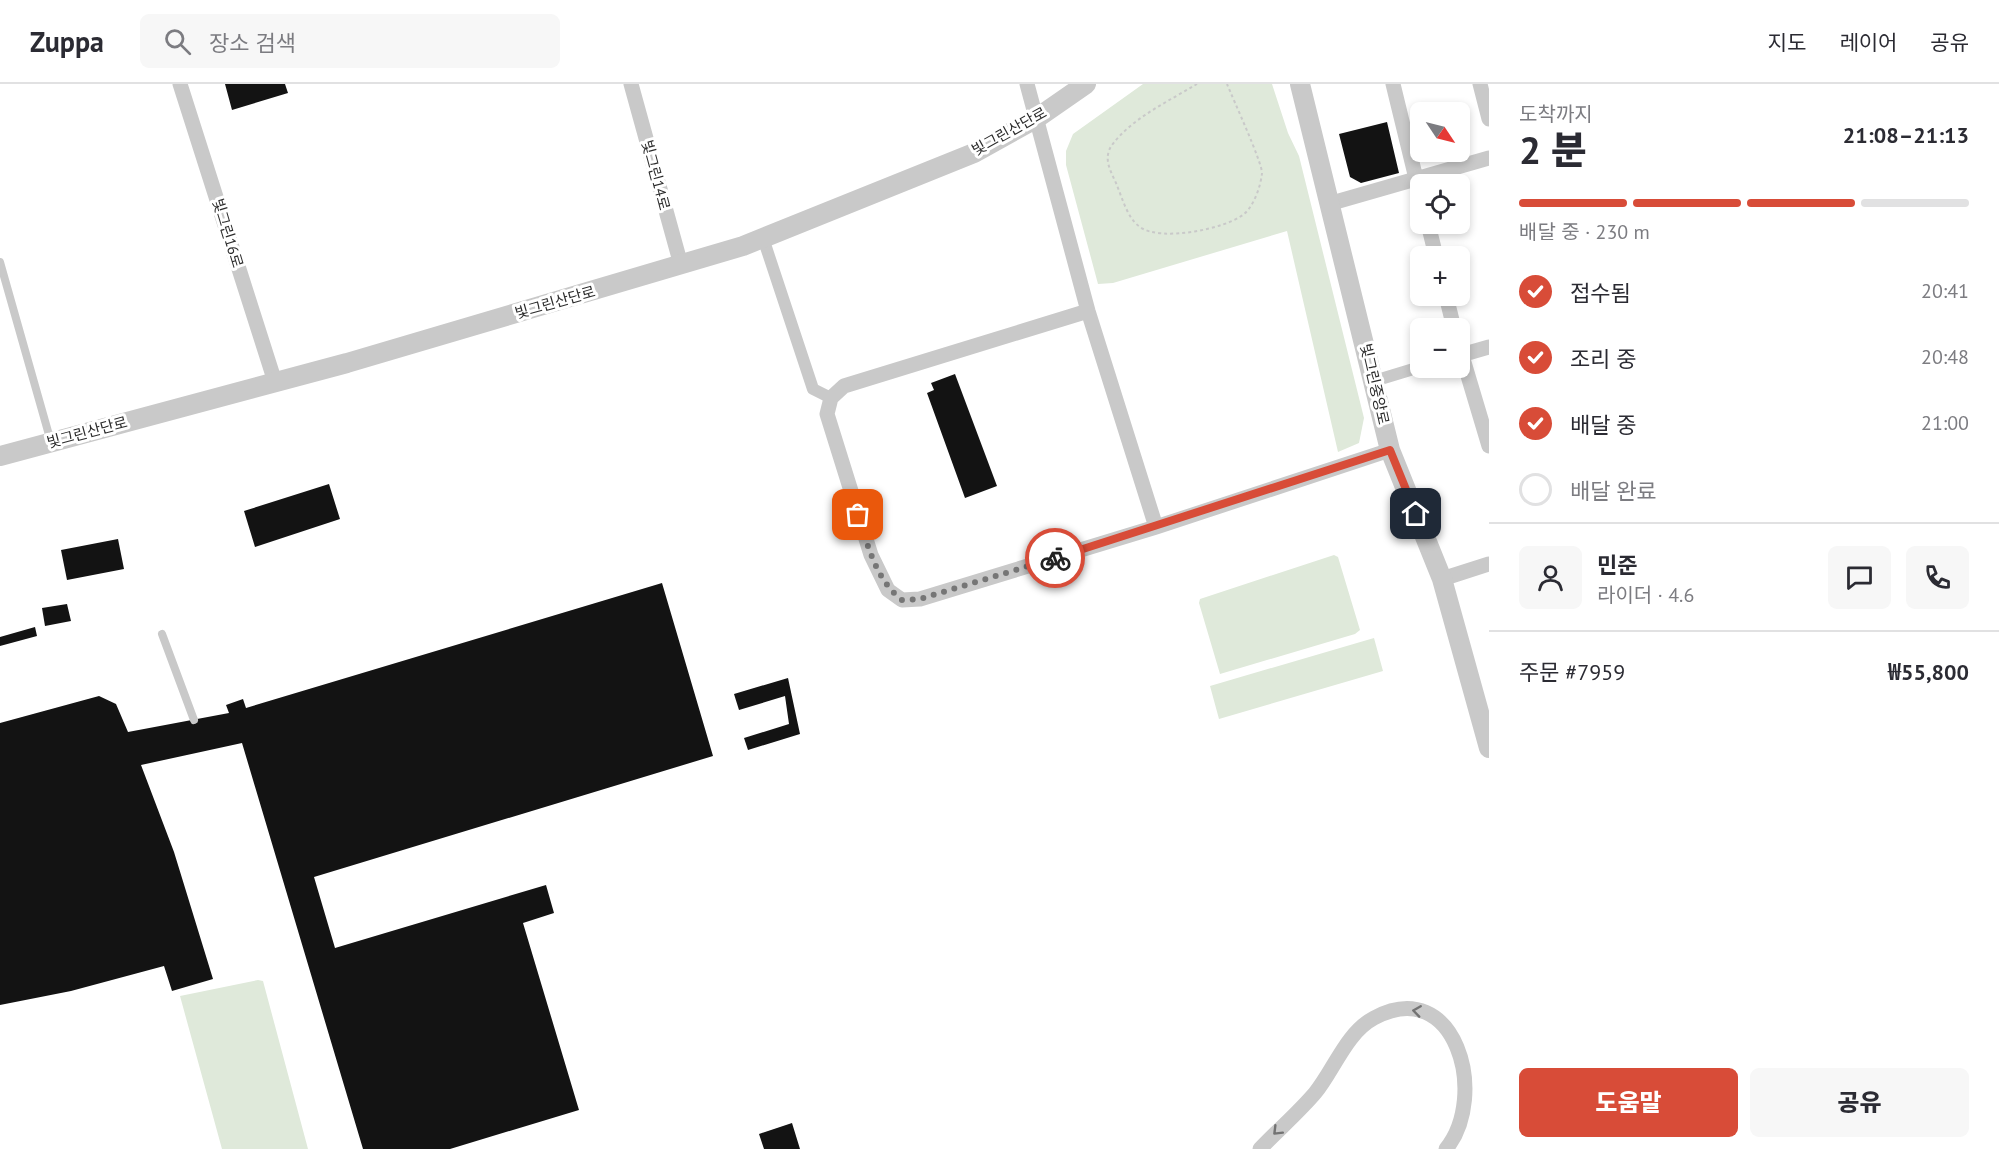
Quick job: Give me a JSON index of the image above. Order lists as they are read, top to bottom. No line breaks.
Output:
{"streets":{"street":["빛그린산단로","빛그린14로","빛그린16로","빛그린중앙로"]},"crossings":[["빛그린산단로","빛그린14로"],["빛그린산단로","빛그린16로"]],"north":"bottom right","page":{"header":"Zuppa","search":"장소 검색","nav":["지도","레이어","공유"],"heading":["2 분","도착까지","21:08–21:13"],"panel":["민준","라이더 · 4.6","주문 #7959","₩55,800"],"map_buttons":["+","−"],"bar":"배달 중 · 230 m","list":[["접수됨","20:41"],["조리 중","20:48"],["배달 중","21:00"],"배달 완료"],"buttons":["도움말","공유"]}}
